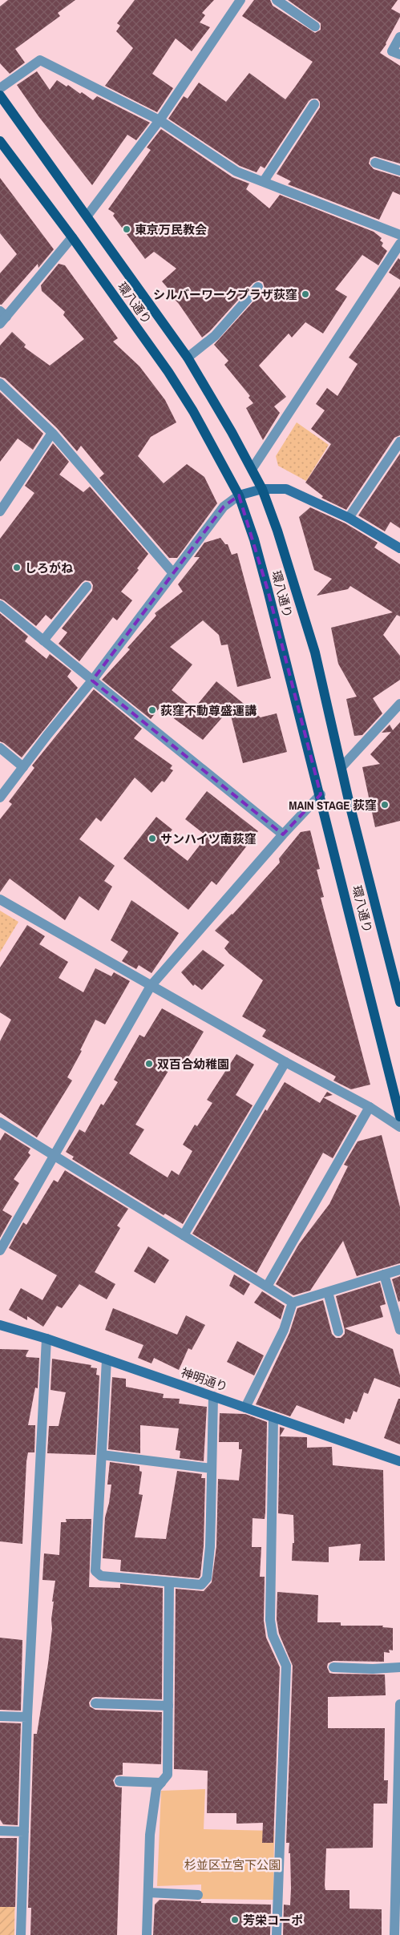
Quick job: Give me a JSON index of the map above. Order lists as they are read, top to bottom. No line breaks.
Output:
{"streets":{"main road":["環八通り"],"street":["神明通り"]},"parks":["杉並区立宮下公園"],"places":["東京万民教会","シルバーワークプラザ荻窪","しろがね","荻窪不動尊盛運講","MAIN STAGE 荻窪","サンハイツ南荻窪","双百合幼稚園","芳栄コーポ"]}
